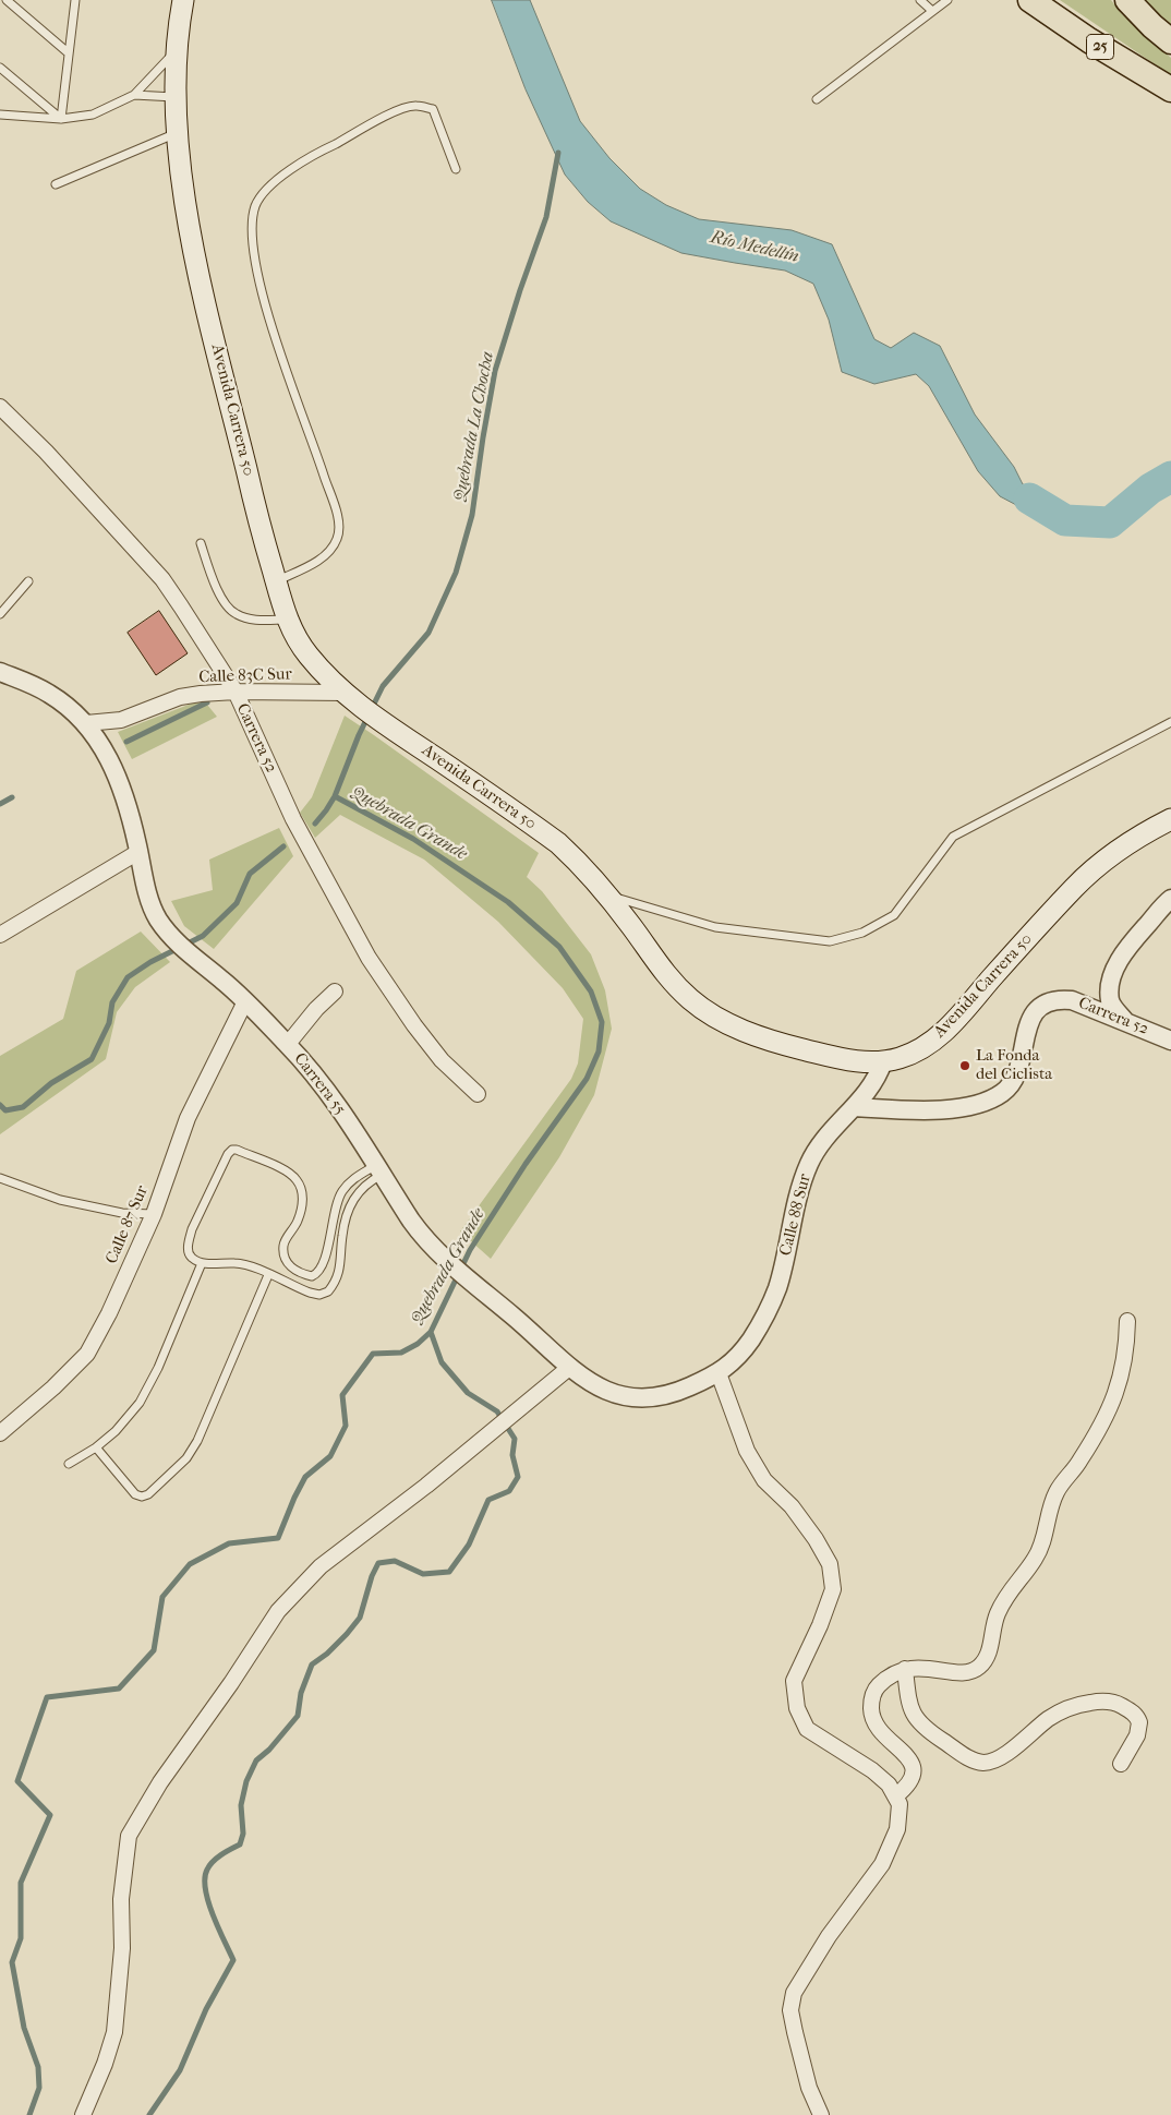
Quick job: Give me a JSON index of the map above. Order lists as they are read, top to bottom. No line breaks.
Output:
{"streets":{"highway":["25"],"main road":["Avenida Carrera 50"],"street":["Calle 83C Sur","Carrera 52","Carrera 55","Calle 88 Sur","Calle 87 Sur"]},"crossings":[["Avenida Carrera 50","Calle 83C Sur"],["Avenida Carrera 50","Calle 88 Sur"],["Calle 83C Sur","Carrera 52"],["Calle 83C Sur","Carrera 55"],["Carrera 52","Calle 88 Sur"],["Carrera 55","Calle 88 Sur"],["Carrera 55","Calle 87 Sur"]],"water":["Río Medellín","Quebrada La Chocha","Quebrada Grande"],"places":["La Fonda del Ciclista"]}
